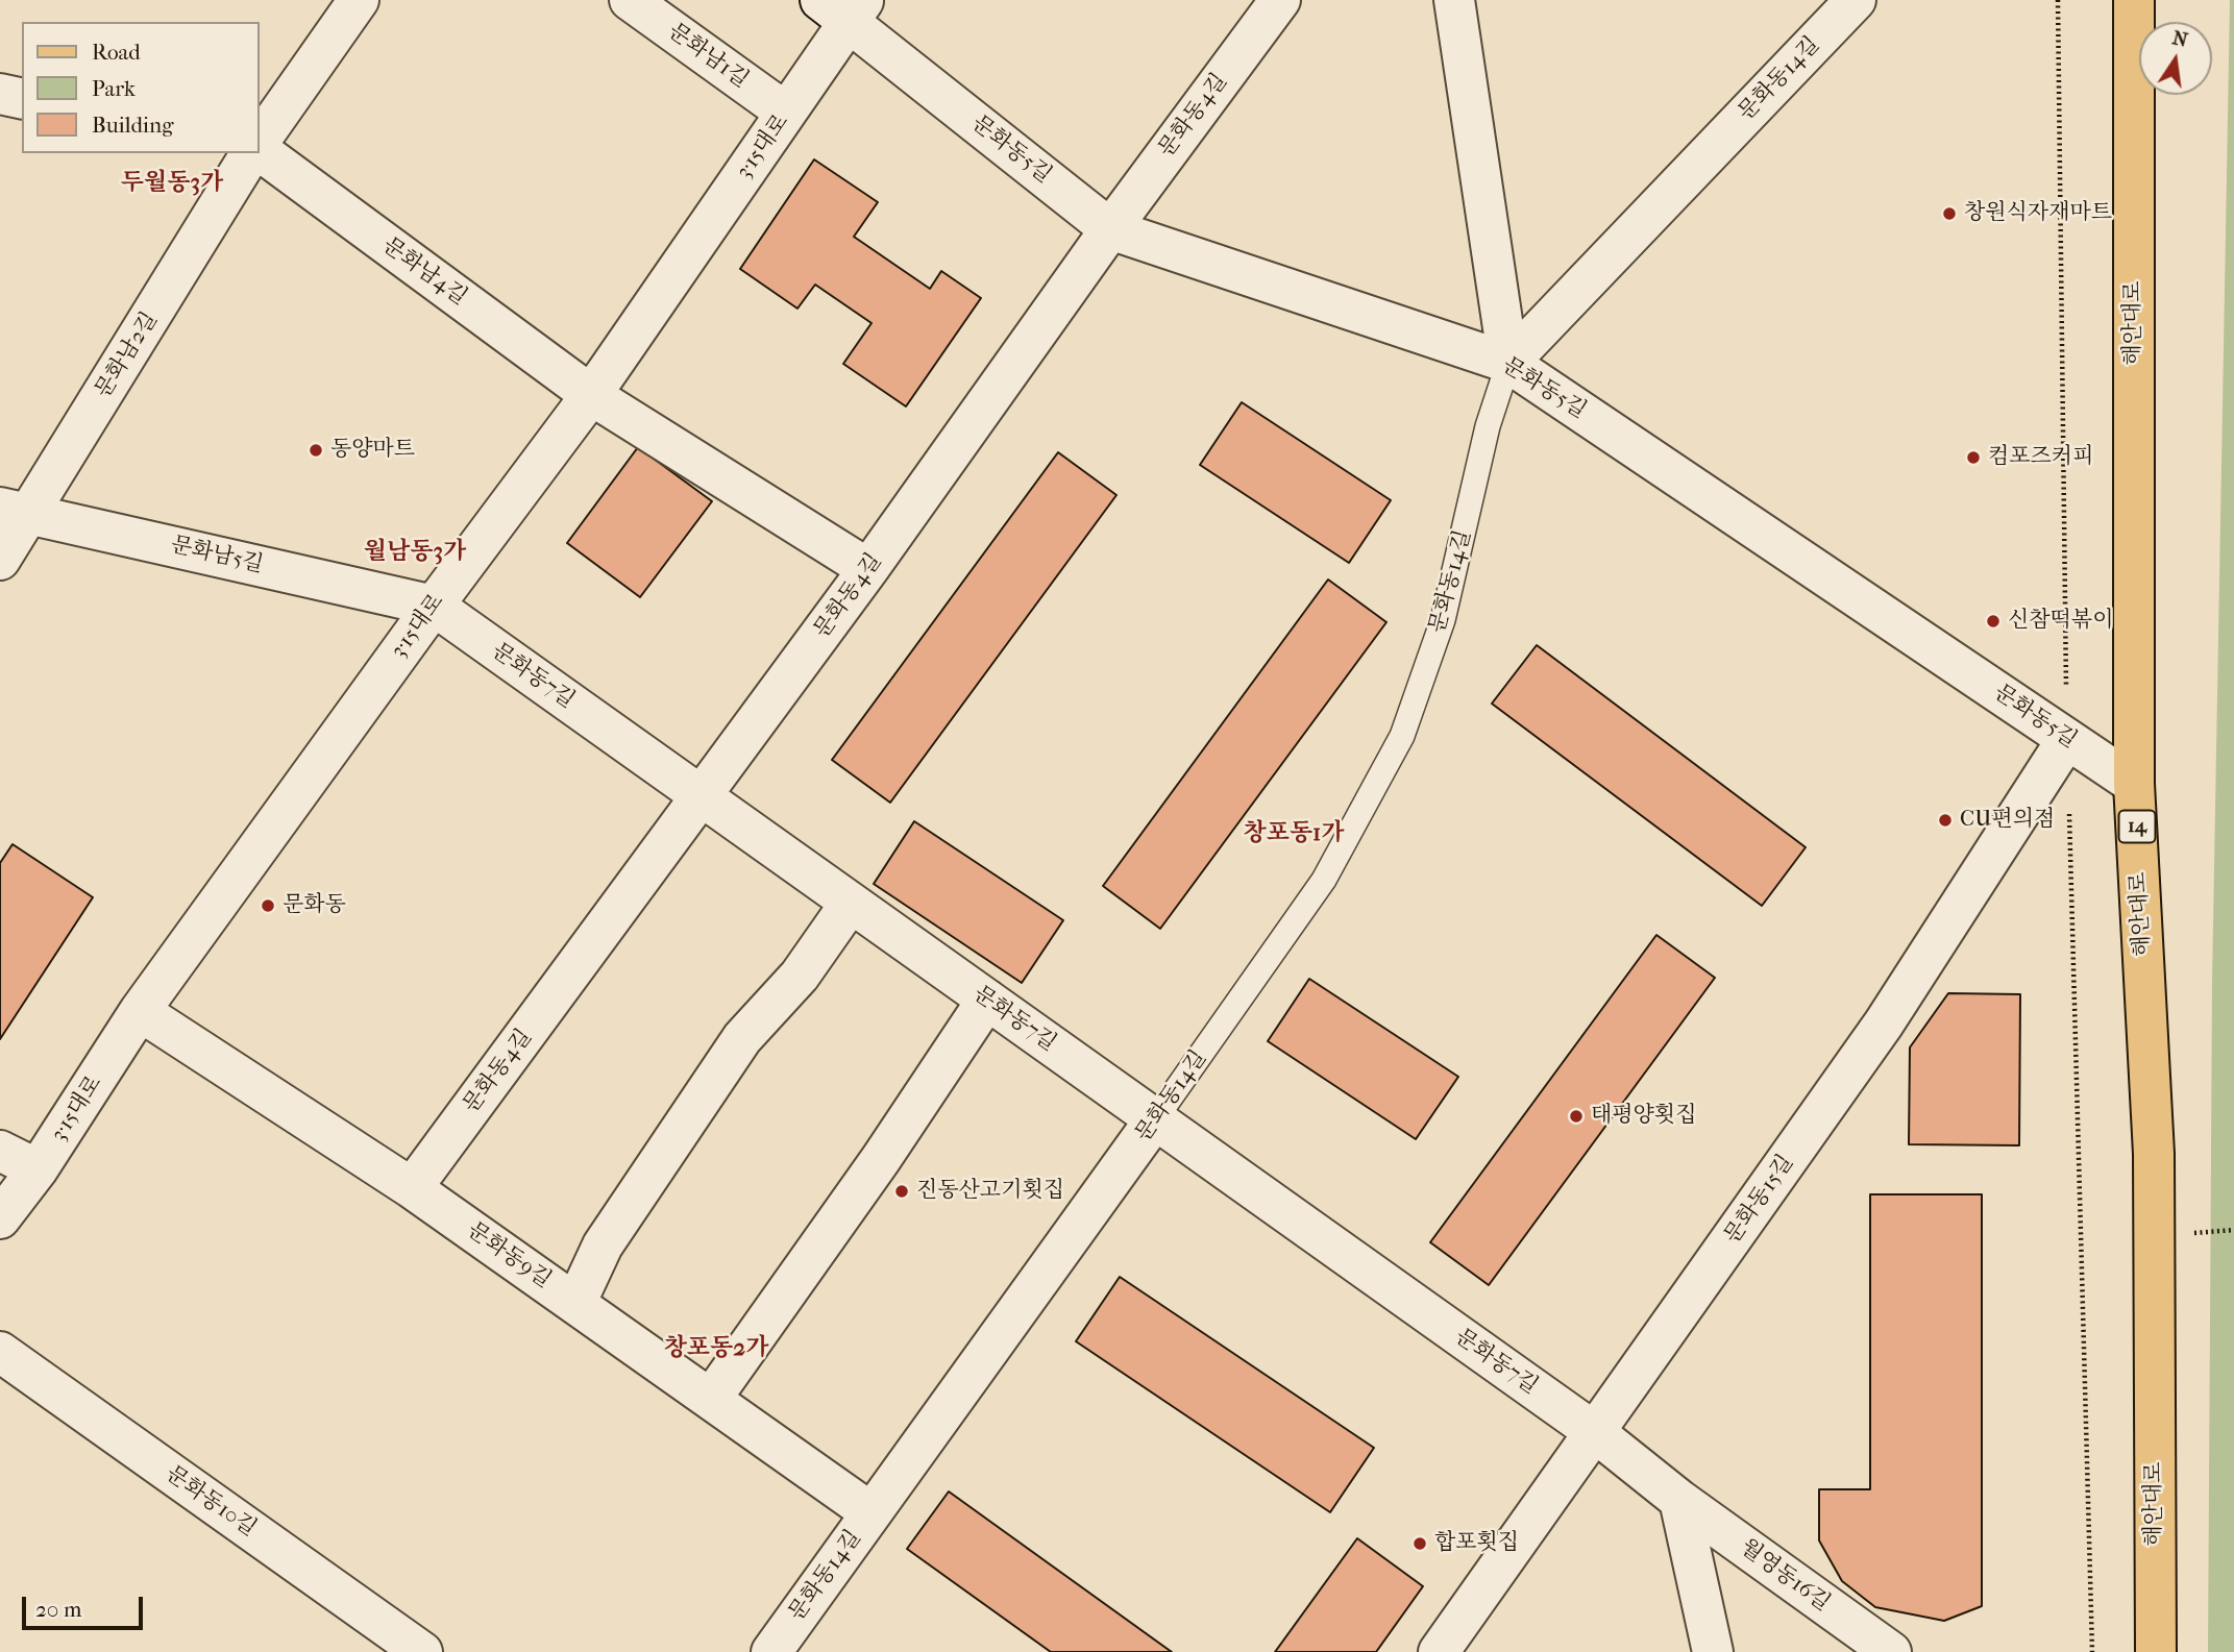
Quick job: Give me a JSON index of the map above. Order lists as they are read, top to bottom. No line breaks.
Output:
{"streets":{"main road":["해안대로","14"],"street":["문화남1길","문화동14길","문화동4길","3·15대로","문화동5길","문화남4길","문화남2길","문화남5길","문화동7길","문화동15길","문화동9길","문화동10길","월영동16길"]},"crossings":[["문화남1길","3·15대로"],["문화동14길","문화동5길"],["문화동14길","문화동7길"],["문화동14길","문화동9길"],["문화동4길","문화동5길"],["문화동4길","문화남4길"],["문화동4길","문화동7길"],["문화동4길","문화동9길"],["3·15대로","문화동5길"],["3·15대로","문화남4길"],["3·15대로","문화남5길"],["3·15대로","문화동7길"],["3·15대로","문화동9길"],["문화동5길","해안대로"],["문화동5길","문화동15길"],["문화남2길","문화남5길"],["문화남5길","문화동7길"],["문화동7길","문화동15길"],["문화동7길","월영동16길"],["문화동15길","월영동16길"]],"districts":["두월동3가","월남동3가","창포동1가","창포동2가"],"places":["창원식자재마트","동양마트","컴포즈커피","신참떡볶이","CU편의점","문화동","태평양횟집","진동산고기횟집","합포횟집"],"legend":["Road","Park","Building"],"scale_bar":"20 m","north":"top"}
